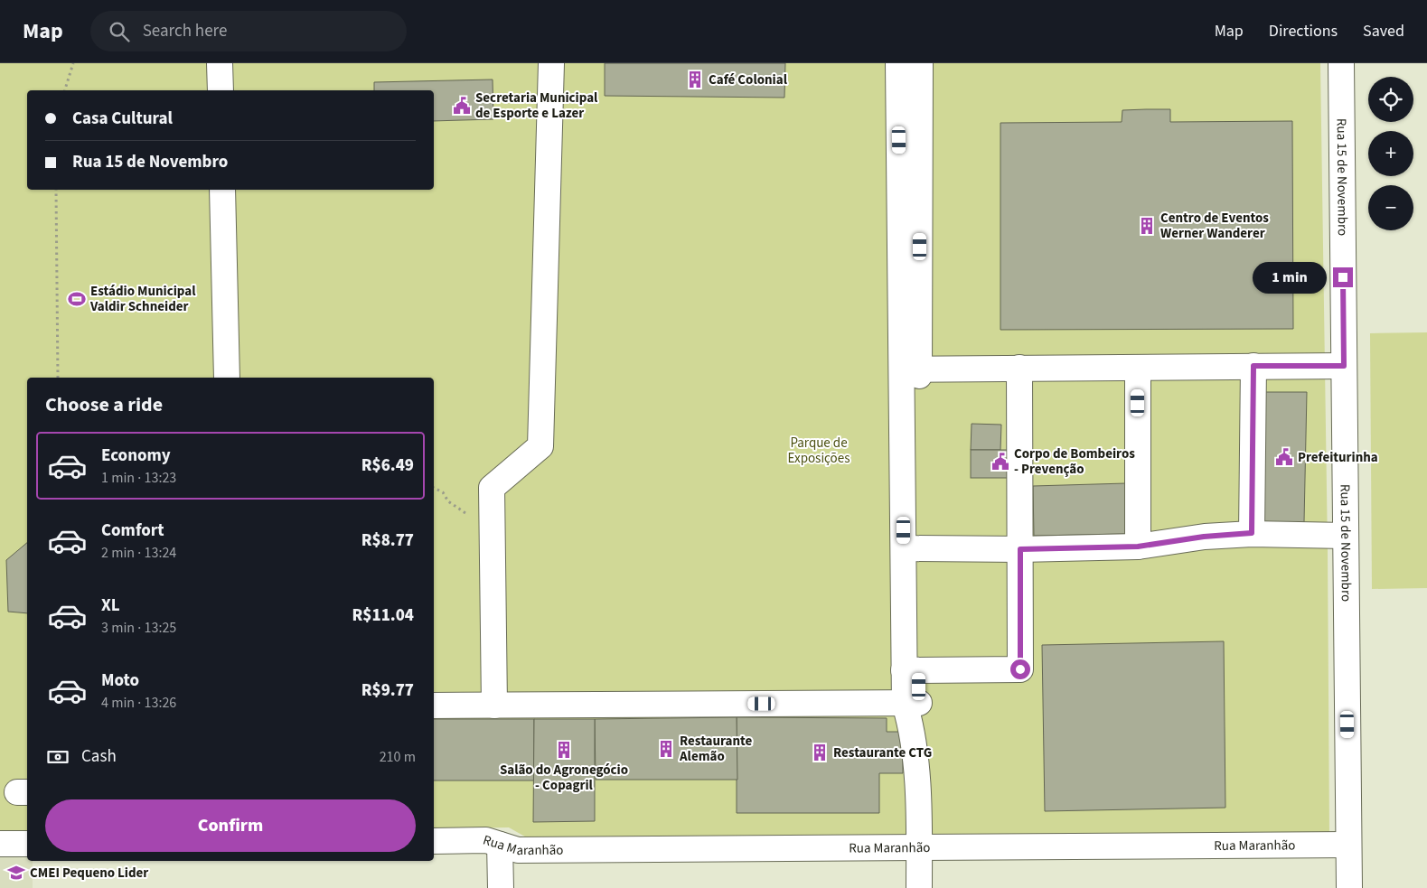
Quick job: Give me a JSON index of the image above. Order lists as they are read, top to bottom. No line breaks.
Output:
{"streets":{"street":["Rua 15 de Novembro","Rua Maranhão"]},"crossings":[["Rua 15 de Novembro","Rua Maranhão"]],"parks":["Parque de Exposições"],"places":{"building":["Café Colonial","Centro de Eventos Werner Wanderer","Restaurante Alemão","Salão do Agronegócio - Copagril","Restaurante CTG"],"public building":["Secretaria Municipal de Esporte e Lazer","Prefeiturinha","Corpo de Bombeiros - Prevenção"],"sports":["Estádio Municipal Valdir Schneider"],"school or university":["CMEI Pequeno Lider"]},"page":{"header":"Map","search":"Search here","nav":["Map","Directions","Saved"],"map_buttons":["+","−"],"banner":["Casa Cultural","Rua 15 de Novembro"],"bubble":"1 min","heading":"Choose a ride","list":[{"name":"Economy","note":"1 min · 13:23","value":"R$6.49"},{"name":"Comfort","note":"2 min · 13:24","value":"R$8.77"},{"name":"XL","note":"3 min · 13:25","value":"R$11.04"},{"name":"Moto","note":"4 min · 13:26","value":"R$9.77"}],"pay":["Cash","210 m"],"buttons":"Confirm"}}
